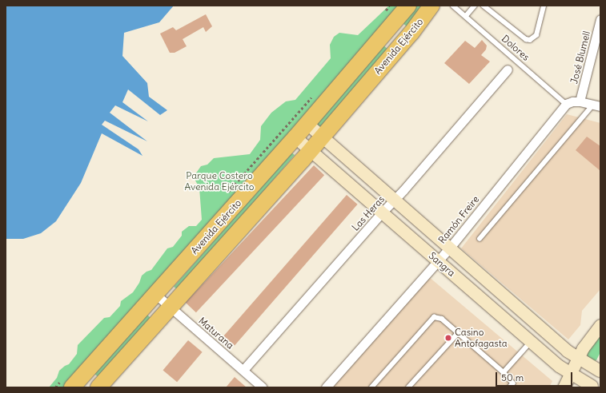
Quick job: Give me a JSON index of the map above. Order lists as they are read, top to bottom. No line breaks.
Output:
{"streets":{"highway":["Avenida Ejército"],"street":["José Blumell","Las Heras","Ramón Freire","Sangra","Maturana"],"lane":["Dolores"]},"crossings":[["Avenida Ejército","Sangra"],["Avenida Ejército","Maturana"],["Dolores","Ramón Freire"],["Las Heras","Sangra"],["Las Heras","Maturana"],["Ramón Freire","Sangra"]],"parks":["Parque Costero Avenida Ejército"],"places":["Casino Antofagasta"],"scale_bar":"50 m"}
